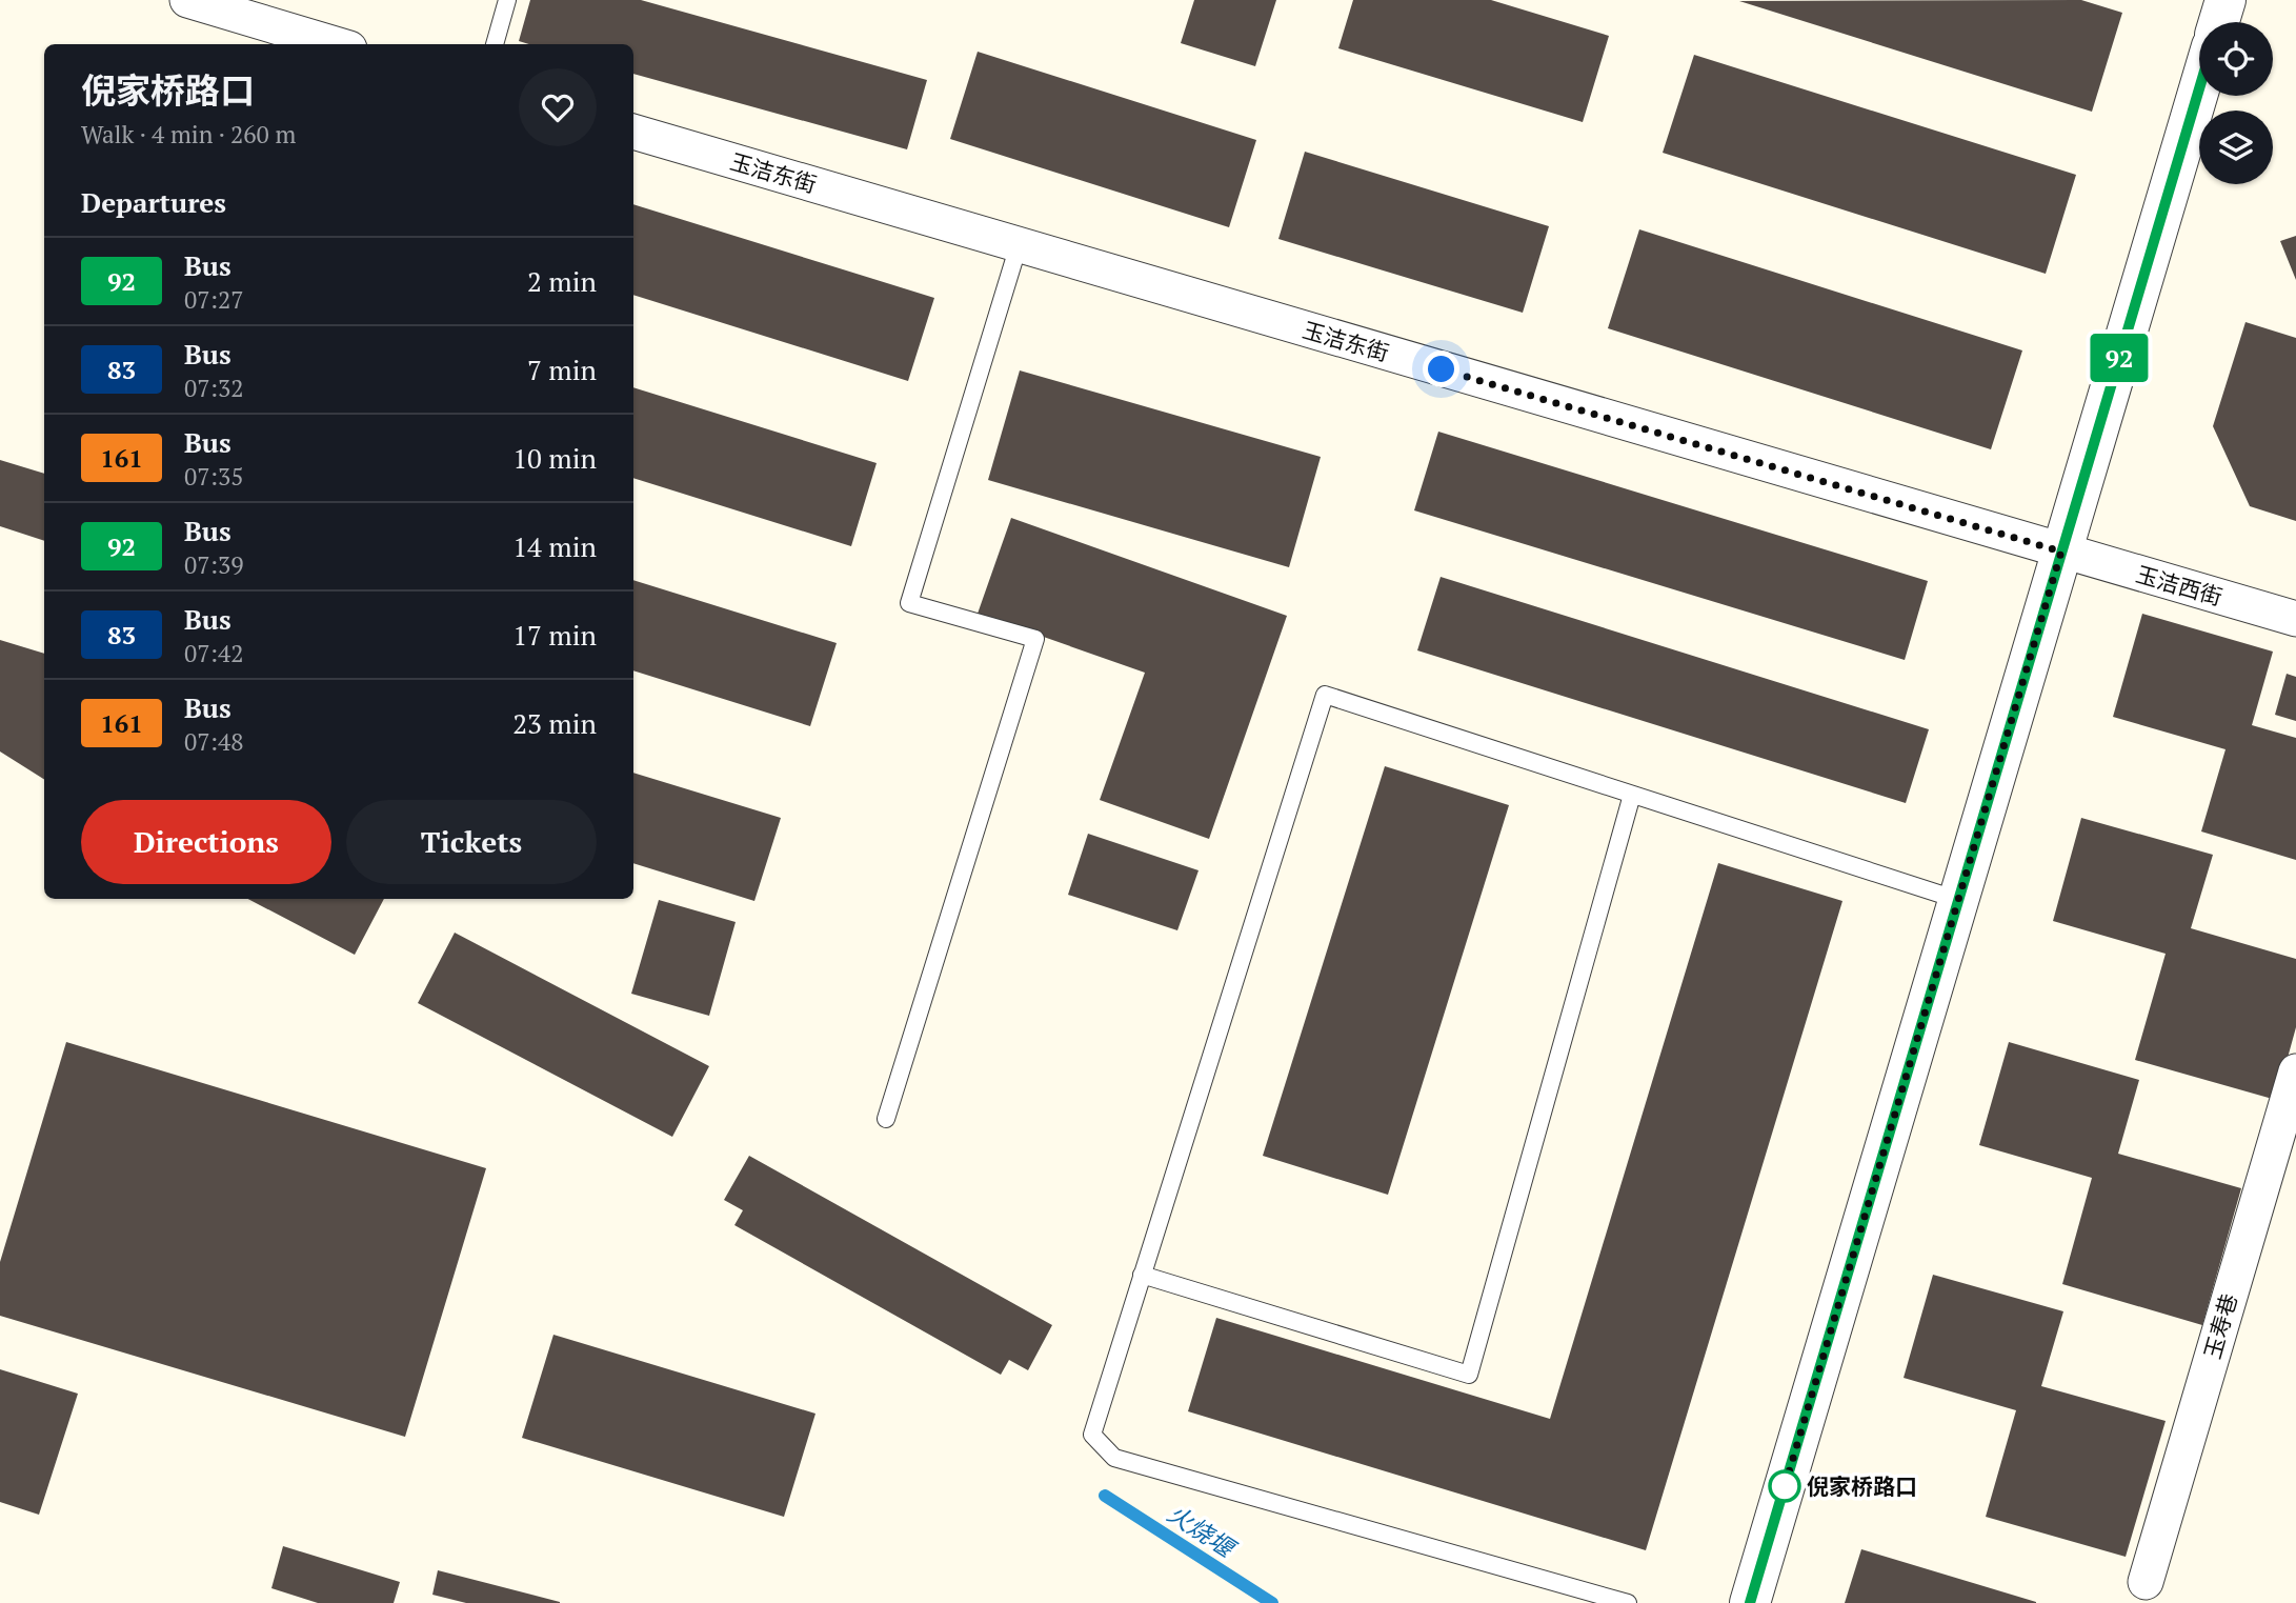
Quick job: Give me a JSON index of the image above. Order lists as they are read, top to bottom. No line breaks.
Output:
{"streets":{"street":["玉洁东街","玉洁西街","玉寿巷"]},"crossings":[["玉洁东街","玉洁西街"]],"water":["火烧堰"],"places":["倪家桥路口"],"lines":["bus line 92"],"page":{"on_map":"92","heading":[["倪家桥路口","Walk · 4 min · 260 m"],"Departures"],"list":[{"mark":"92","name":"Bus","note":"07:27","value":"2 min"},{"mark":"83","name":"Bus","note":"07:32","value":"7 min"},{"mark":"161","name":"Bus","note":"07:35","value":"10 min"},{"mark":"92","name":"Bus","note":"07:39","value":"14 min"},{"mark":"83","name":"Bus","note":"07:42","value":"17 min"},{"mark":"161","name":"Bus","note":"07:48","value":"23 min"}],"buttons":["Directions","Tickets"]}}
